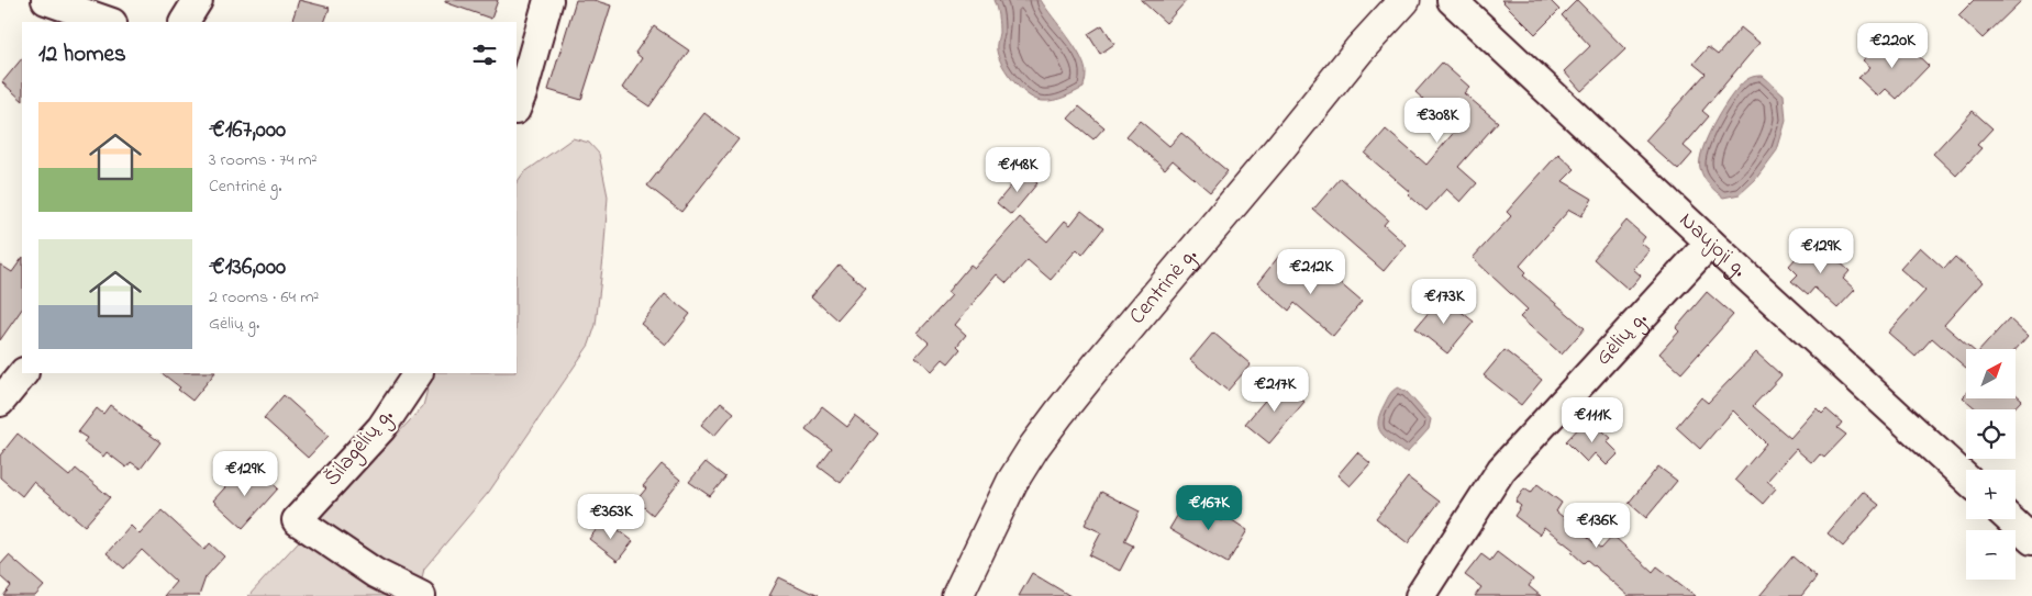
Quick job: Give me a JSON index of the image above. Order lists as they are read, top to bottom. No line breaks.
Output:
{"streets":{"main road":["Centrinė g."],"street":["Naujoji g.","Gėlių g.","Šilagėlių g."]},"crossings":[["Naujoji g.","Gėlių g."]],"north":"top right","page":{"heading":"12 homes","price":["€220K","€308K","€148K","€129K","€212K","€173K","€217K","€111K","€129K","€167K","€363K","€136K"],"list":[{"name":"€167,000","note":"3 rooms · 74 m² · Centrinė g."},{"name":"€136,000","note":"2 rooms · 64 m² · Gėlių g."}],"map_buttons":["+","−"]}}
